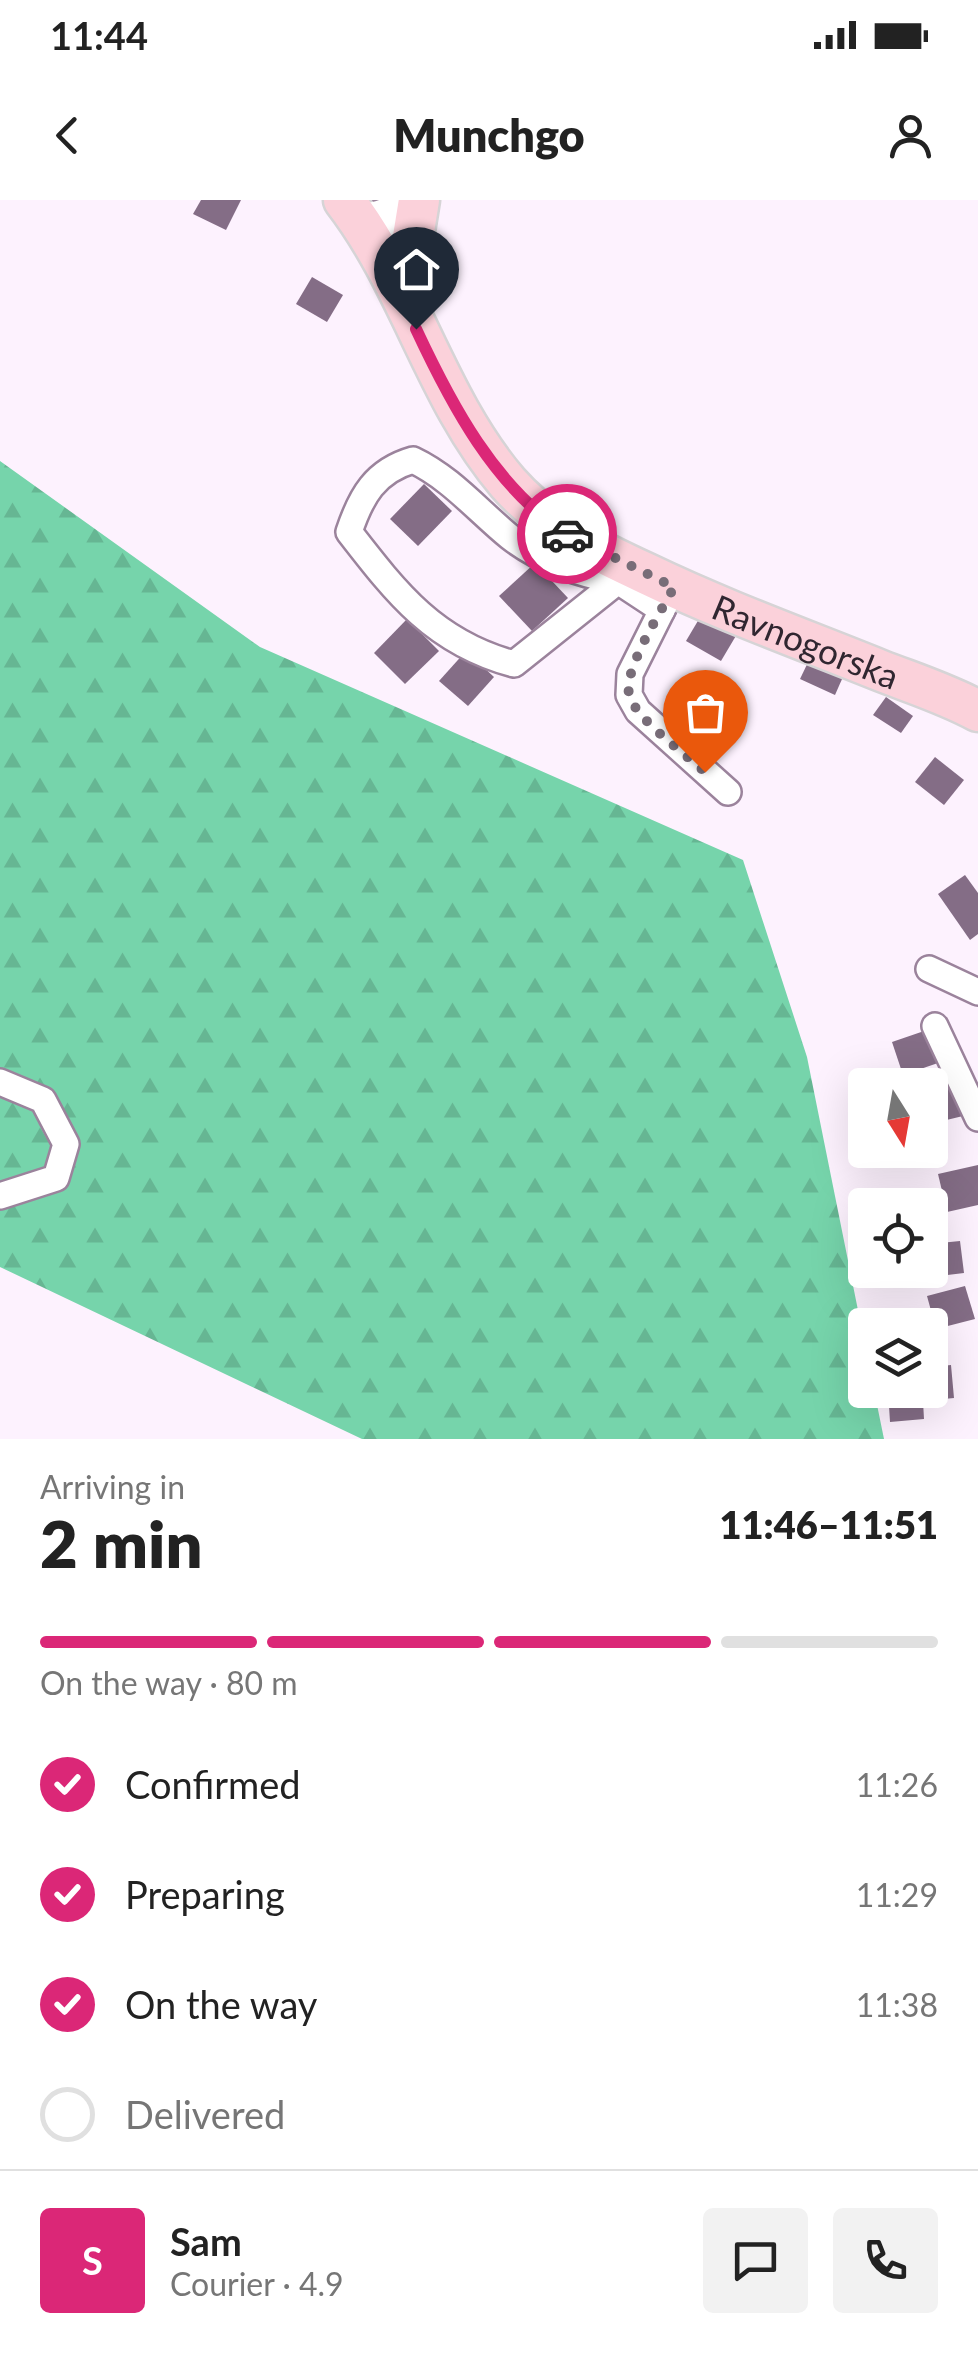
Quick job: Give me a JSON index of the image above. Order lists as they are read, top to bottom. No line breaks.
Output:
{"streets":{"main road":["Ravnogorska"]},"north":"bottom","page":{"status":"11:44","header":"Munchgo","heading":["2 min","Arriving in","11:46–11:51"],"panel":["Sam","Courier · 4.9"],"bar":"On the way · 80 m","list":[["Confirmed","11:26"],["Preparing","11:29"],["On the way","11:38"],"Delivered"],"round":"S"}}
